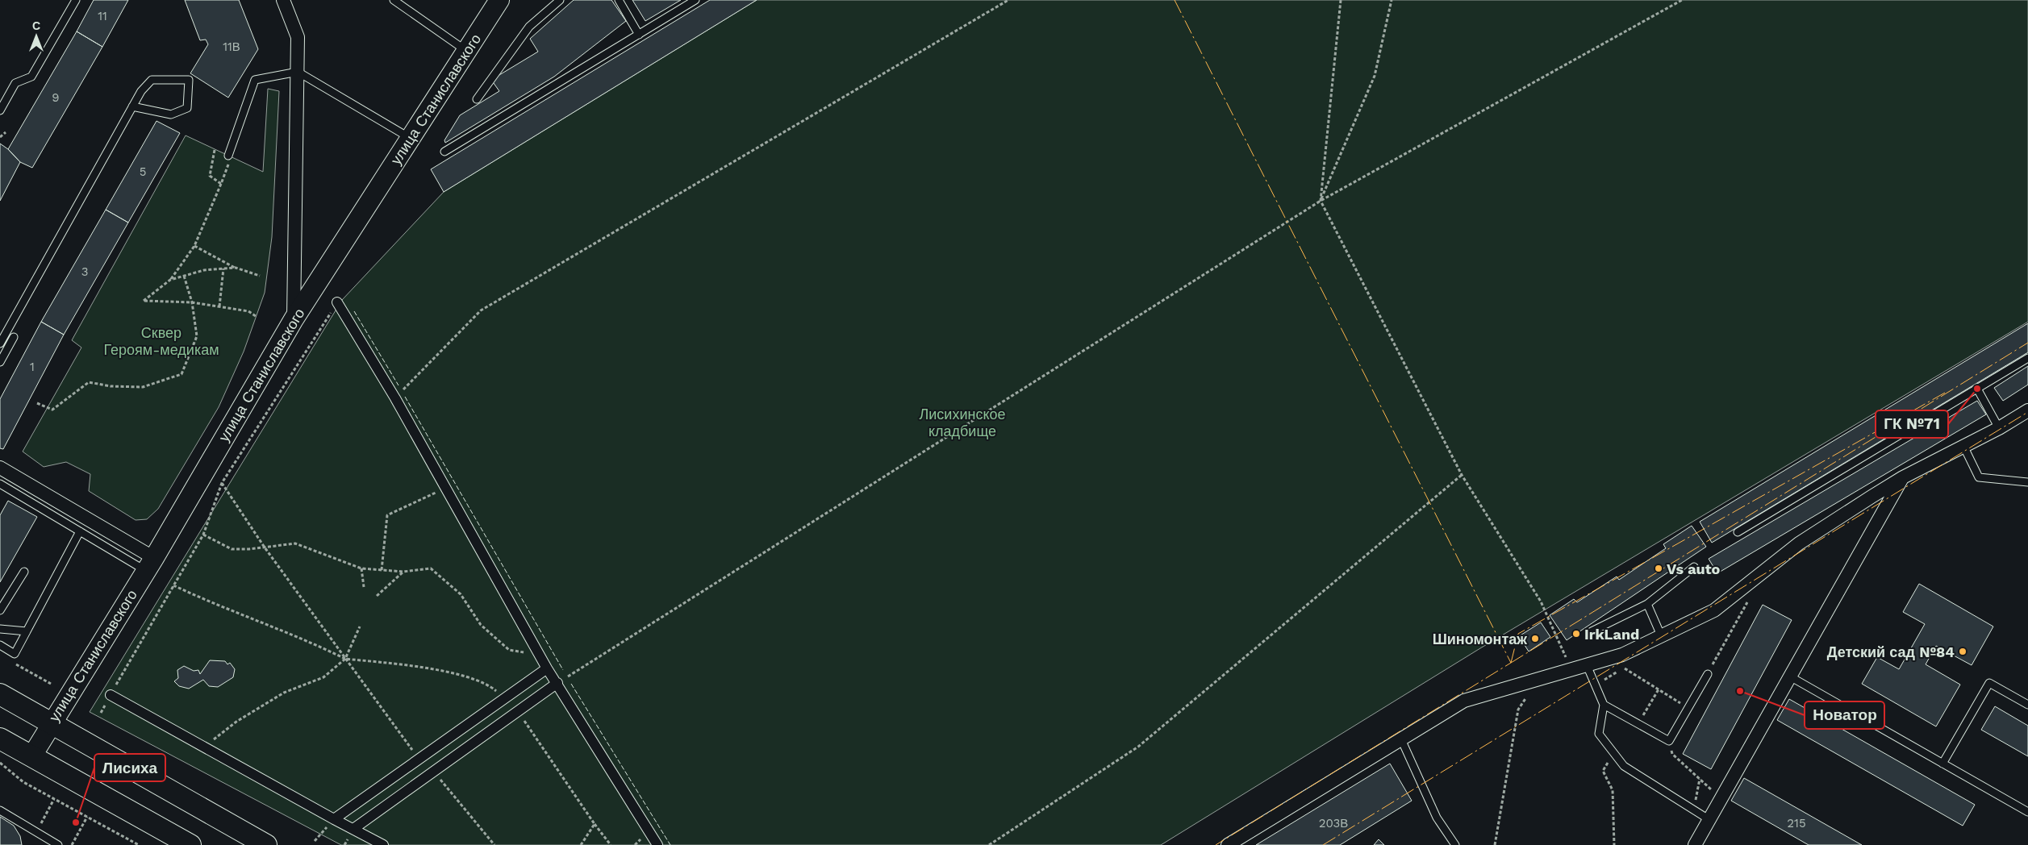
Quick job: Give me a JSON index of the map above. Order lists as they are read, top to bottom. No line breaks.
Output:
{"streets":{"main road":["улица Станиславского"]},"parks":["Сквер Героям-медикам","Лисихинское кладбище"],"places":["ГК №71","Vs auto","IrkLand","Шиномонтаж","Детский сад №84","Новатор","Лисиха"],"house_numbers":["11","11В","9","5","3","1","203В","215"],"north":"top"}
